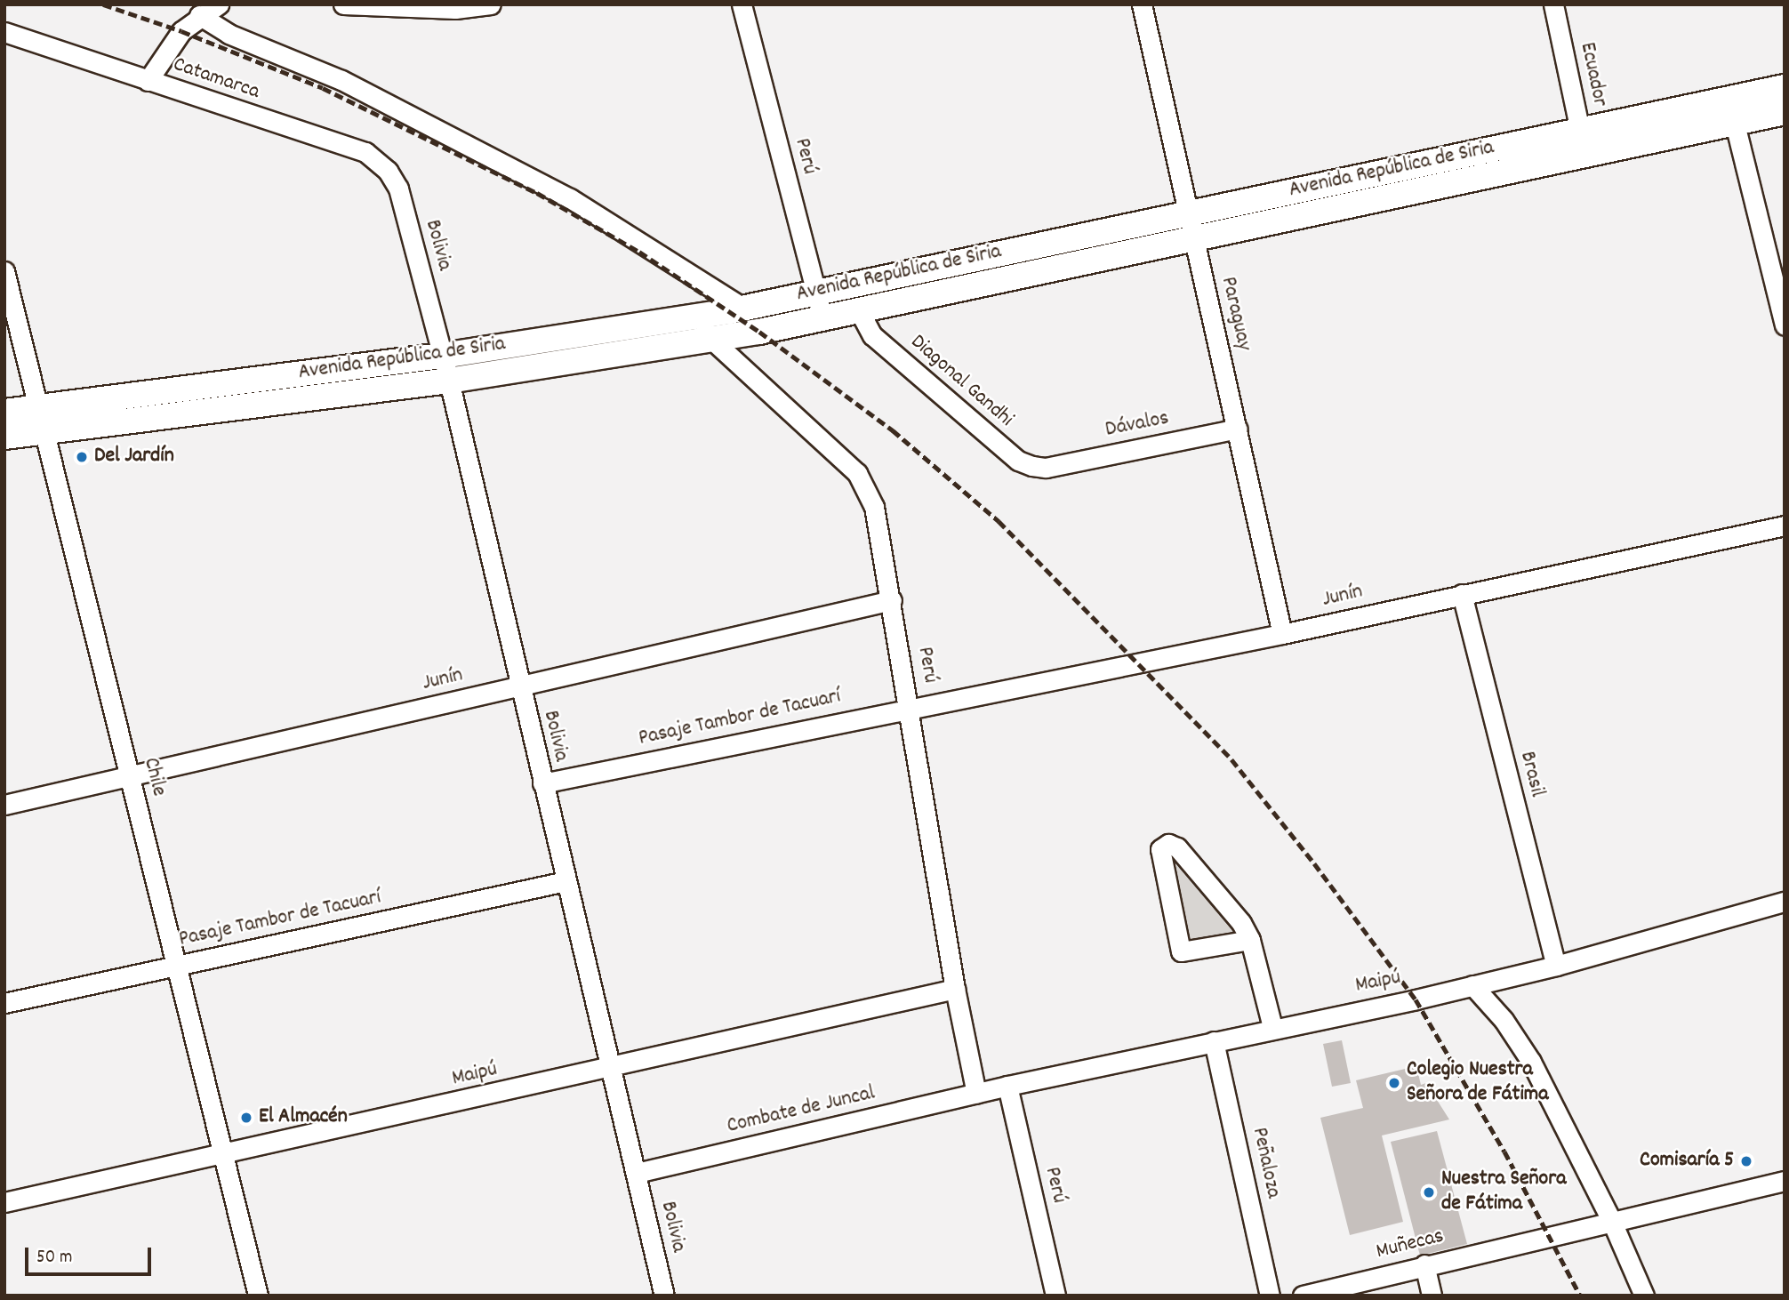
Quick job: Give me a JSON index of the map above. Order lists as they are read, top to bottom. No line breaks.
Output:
{"streets":{"main road":["Avenida República de Siria"],"street":["Ecuador","Catamarca","Perú","Bolivia","Paraguay","Diagonal Gandhi","Dávalos","Junín","Pasaje Tambor de Tacuarí","Brasil","Chile","Maipú","Combate de Juncal","Peñaloza","Muñecas"]},"crossings":[["Ecuador","Avenida República de Siria"],["Catamarca","Bolivia"],["Perú","Avenida República de Siria"],["Perú","Junín"],["Perú","Pasaje Tambor de Tacuarí"],["Perú","Maipú"],["Perú","Combate de Juncal"],["Avenida República de Siria","Bolivia"],["Avenida República de Siria","Paraguay"],["Avenida República de Siria","Diagonal Gandhi"],["Avenida República de Siria","Chile"],["Bolivia","Junín"],["Bolivia","Pasaje Tambor de Tacuarí"],["Bolivia","Maipú"],["Bolivia","Combate de Juncal"],["Paraguay","Dávalos"],["Paraguay","Junín"],["Diagonal Gandhi","Dávalos"],["Junín","Pasaje Tambor de Tacuarí"],["Junín","Brasil"],["Junín","Chile"],["Pasaje Tambor de Tacuarí","Chile"],["Brasil","Maipú"],["Chile","Maipú"],["Maipú","Combate de Juncal"],["Maipú","Peñaloza"]],"places":["Del Jardín","Colegio Nuestra Señora de Fátima","El Almacén","Comisaría 5","Nuestra Señora de Fátima"],"scale_bar":"50 m"}
